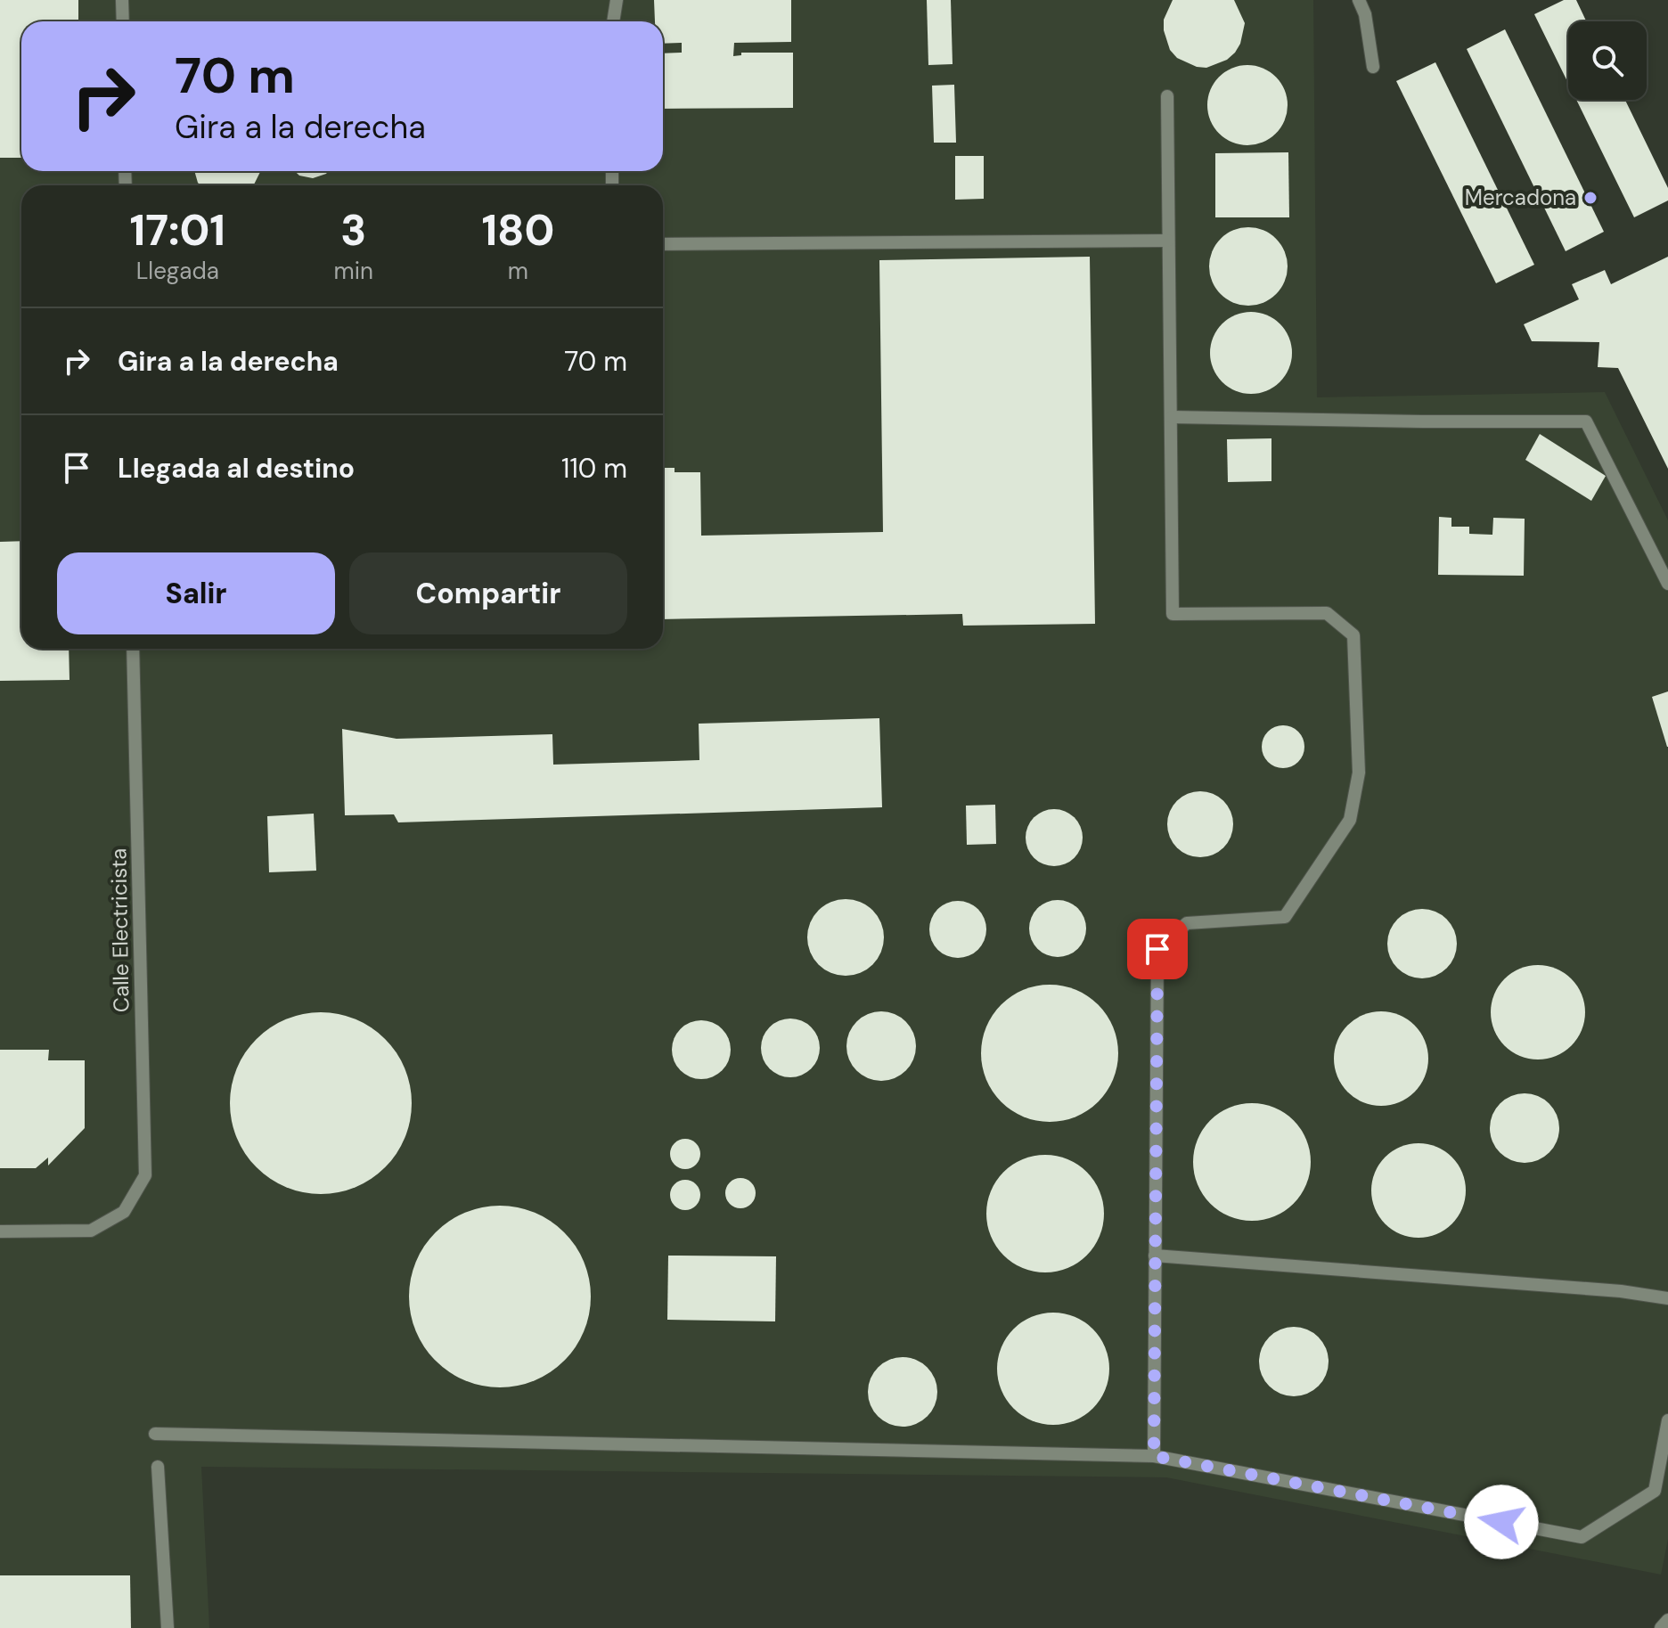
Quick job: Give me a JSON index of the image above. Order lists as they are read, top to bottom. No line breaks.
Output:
{"streets":{"street":["Calle Electricista"]},"places":["Mercadona"],"page":{"turn":["70 m","Gira a la derecha"],"eta":["17:01","Llegada","3","min","180","m"],"list":[{"name":"Gira a la derecha","value":"70 m"},{"name":"Llegada al destino","value":"110 m"}],"buttons":["Salir","Compartir"]}}
